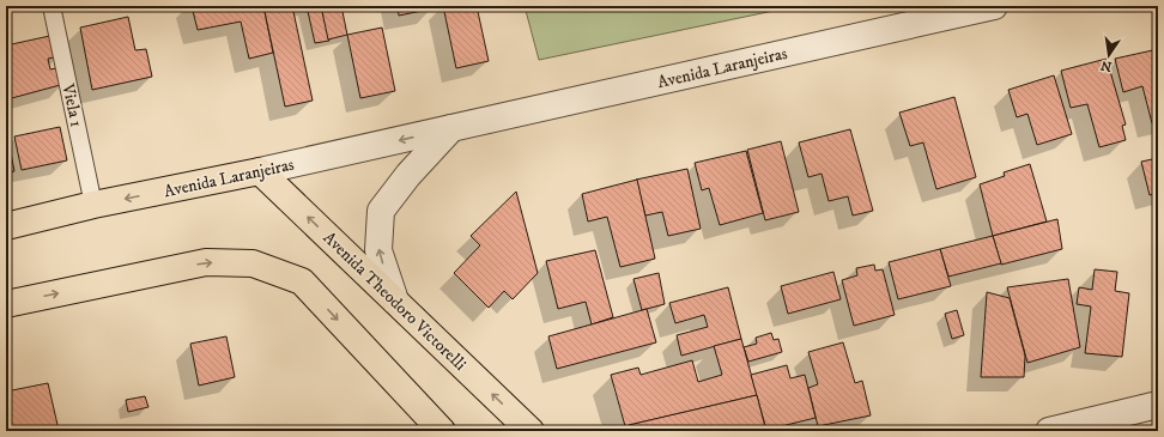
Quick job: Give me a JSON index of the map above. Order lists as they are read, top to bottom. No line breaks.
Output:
{"streets":{"main road":["Avenida Laranjeiras","Avenida Theodoro Victorelli"],"lane":["Viela 1"]},"crossings":[["Avenida Laranjeiras","Viela 1"],["Avenida Laranjeiras","Avenida Theodoro Victorelli"]],"one_way":["Avenida Laranjeiras","Avenida Theodoro Victorelli"],"north":"bottom"}
